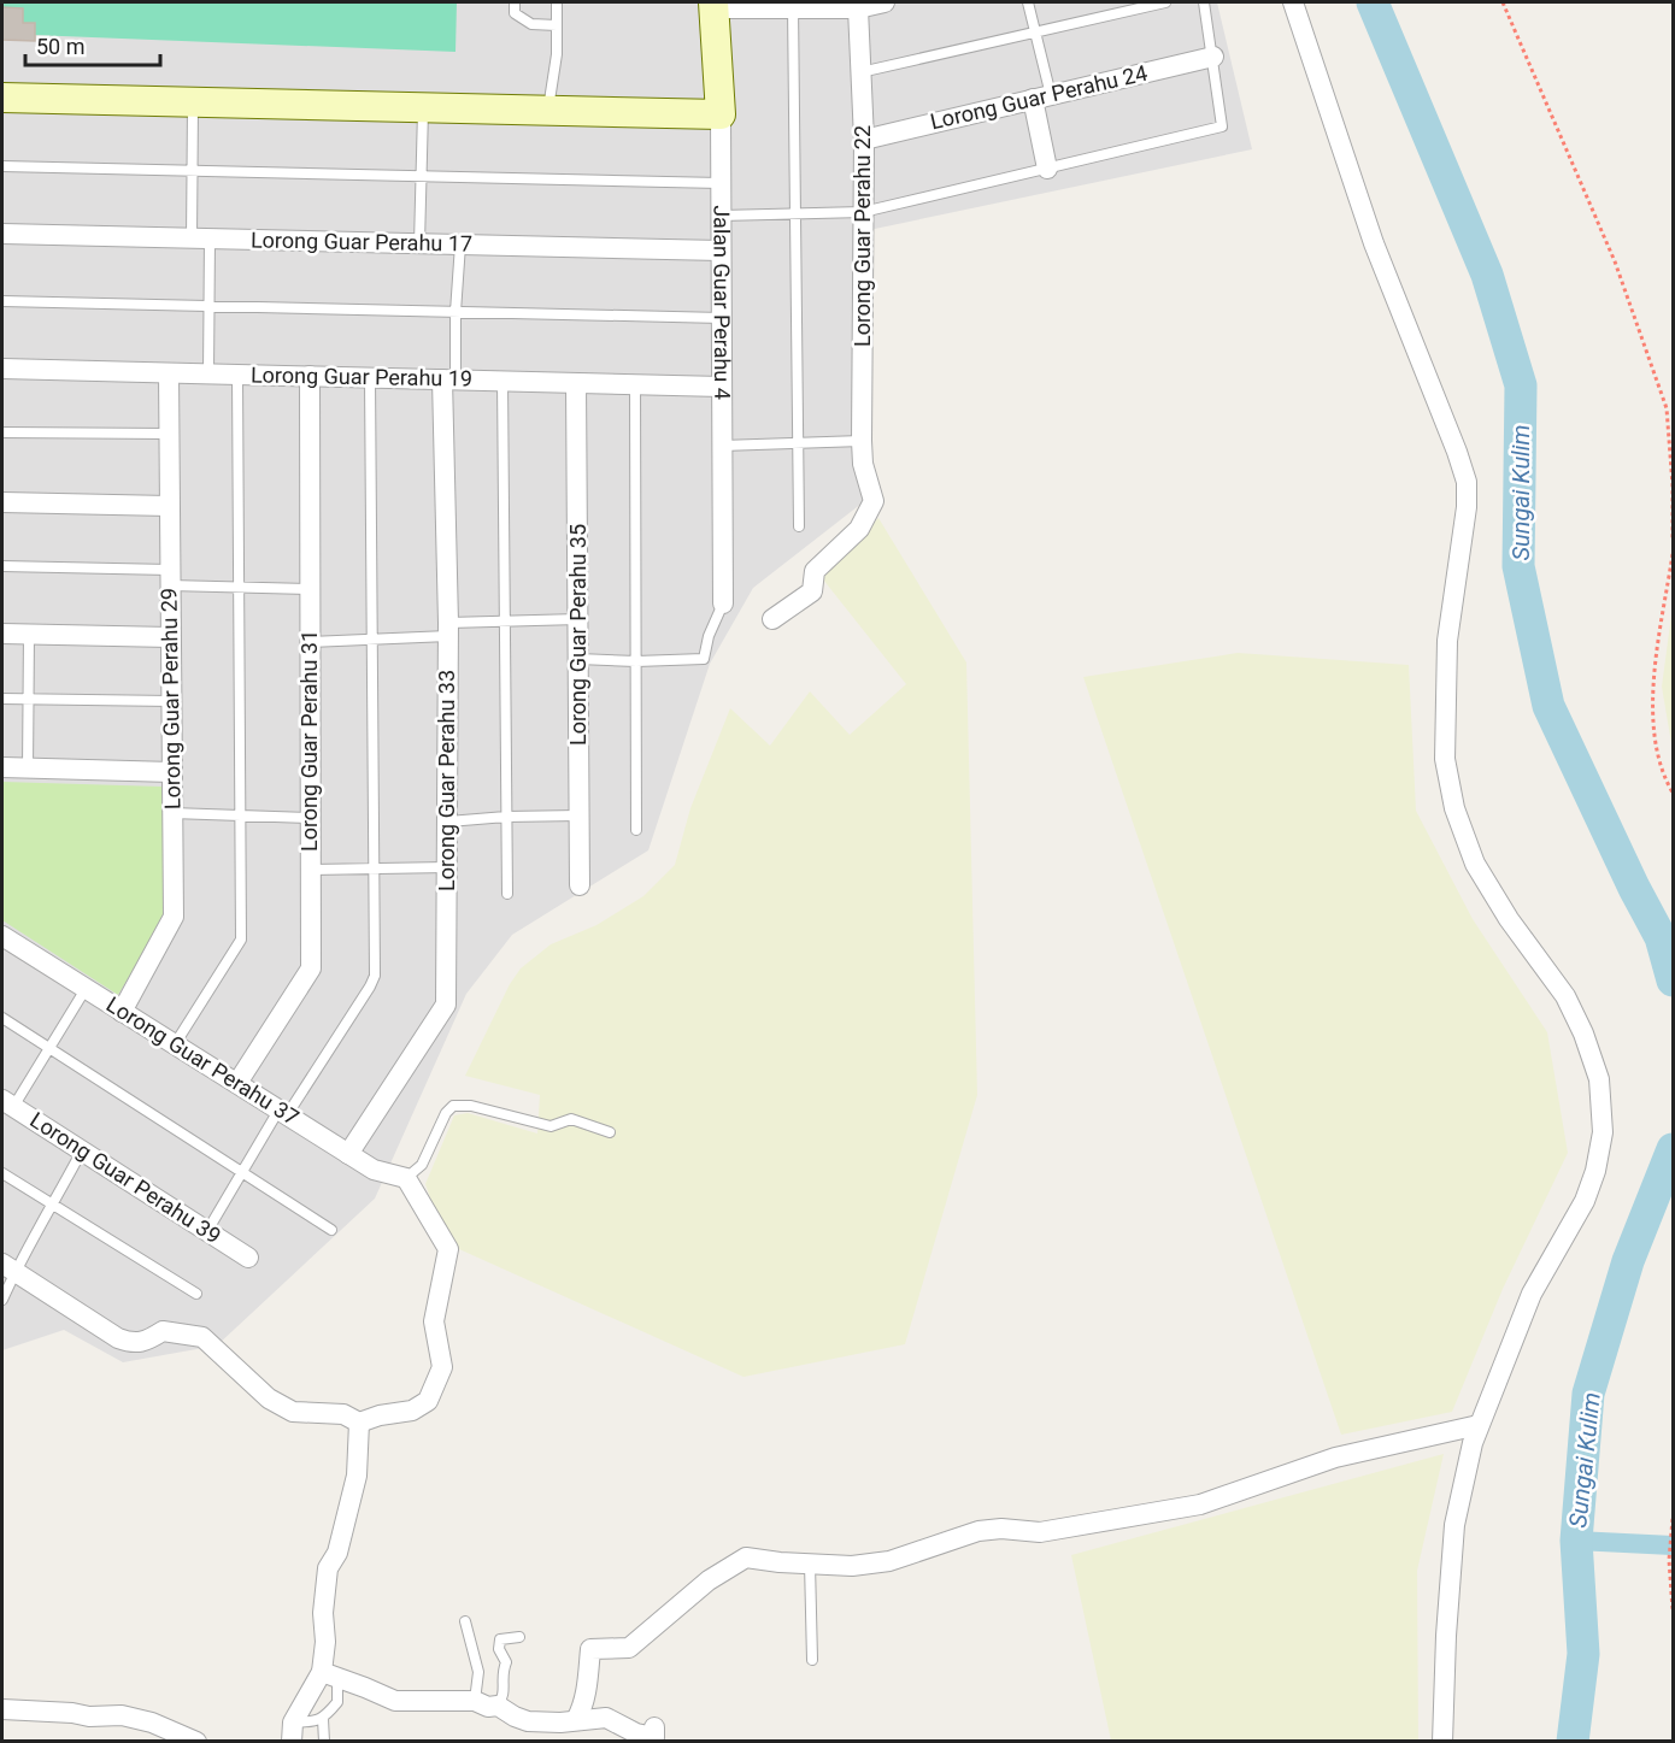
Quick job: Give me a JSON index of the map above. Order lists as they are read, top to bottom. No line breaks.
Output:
{"streets":{"street":["Lorong Guar Perahu 24","Lorong Guar Perahu 22","Lorong Guar Perahu 17","Jalan Guar Perahu 4","Lorong Guar Perahu 19","Lorong Guar Perahu 35","Lorong Guar Perahu 29","Lorong Guar Perahu 31","Lorong Guar Perahu 33","Lorong Guar Perahu 37","Lorong Guar Perahu 39"]},"crossings":[["Lorong Guar Perahu 24","Lorong Guar Perahu 22"],["Lorong Guar Perahu 17","Jalan Guar Perahu 4"],["Jalan Guar Perahu 4","Lorong Guar Perahu 19"],["Lorong Guar Perahu 19","Lorong Guar Perahu 35"],["Lorong Guar Perahu 19","Lorong Guar Perahu 29"],["Lorong Guar Perahu 19","Lorong Guar Perahu 31"],["Lorong Guar Perahu 19","Lorong Guar Perahu 33"],["Lorong Guar Perahu 29","Lorong Guar Perahu 37"],["Lorong Guar Perahu 31","Lorong Guar Perahu 37"],["Lorong Guar Perahu 33","Lorong Guar Perahu 37"]],"water":["Sungai Kulim"],"scale_bar":"50 m"}
